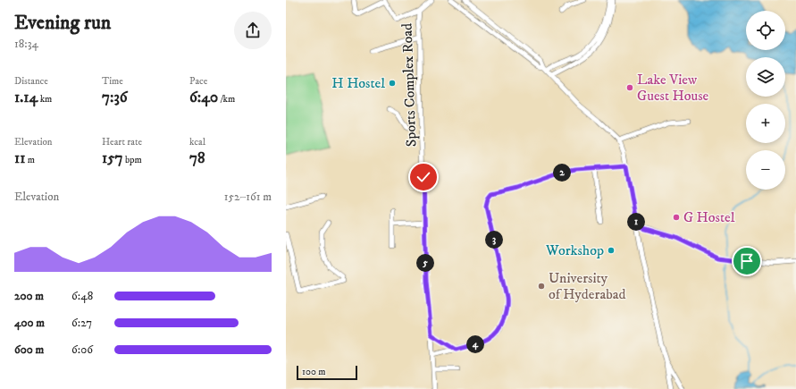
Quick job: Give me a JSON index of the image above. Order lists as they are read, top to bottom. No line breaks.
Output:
{"streets":{"street":["Sports Complex Road"]},"places":["H Hostel","Lake View Guest House","G Hostel","Workshop","University of Hyderabad"],"scale_bar":"100 m","page":{"heading":["Evening run","18:34"],"map_buttons":["+","−"],"stats":[["Distance","1.14 km"],["Time","7:36"],["Pace","6:40 /km"],["Elevation","11 m"],["Heart rate","157 bpm"],["kcal","78"]],"pins":["2","1","3","5","4"],"chart":["Elevation","152–161 m"],"list":[{"name":"200 m","note":"6:48"},{"name":"400 m","note":"6:27"},{"name":"600 m","note":"6:06"}],"scale":"100 m"}}
